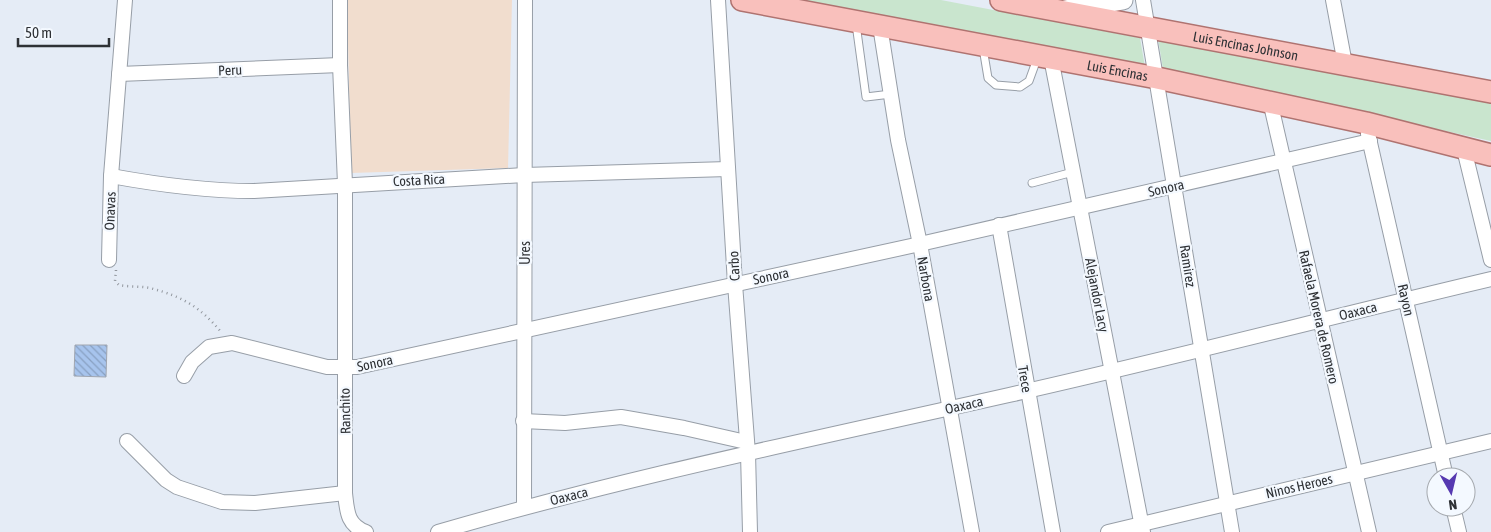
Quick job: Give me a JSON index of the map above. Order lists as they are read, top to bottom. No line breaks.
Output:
{"streets":{"main road":["Luis Encinas Johnson","Luis Encinas"],"street":["Peru","Costa Rica","Sonora","Onavas","Ures","Carbo","Ramirez","Narbona","Alejandor Lacy","Rayon","Oaxaca","Rafaela Morera de Romero","Trece","Ranchito","Ninos Heroes"]},"crossings":[["Luis Encinas Johnson","Ramirez"],["Peru","Onavas"],["Peru","Ranchito"],["Luis Encinas","Sonora"],["Luis Encinas","Ramirez"],["Luis Encinas","Narbona"],["Luis Encinas","Alejandor Lacy"],["Luis Encinas","Rayon"],["Luis Encinas","Rafaela Morera de Romero"],["Costa Rica","Onavas"],["Costa Rica","Ures"],["Costa Rica","Carbo"],["Costa Rica","Ranchito"],["Sonora","Ures"],["Sonora","Carbo"],["Sonora","Ramirez"],["Sonora","Narbona"],["Sonora","Alejandor Lacy"],["Sonora","Rayon"],["Sonora","Rafaela Morera de Romero"],["Sonora","Trece"],["Sonora","Ranchito"],["Ures","Oaxaca"],["Carbo","Oaxaca"],["Ramirez","Oaxaca"],["Ramirez","Ninos Heroes"],["Narbona","Oaxaca"],["Alejandor Lacy","Oaxaca"],["Alejandor Lacy","Ninos Heroes"],["Rayon","Oaxaca"],["Rayon","Ninos Heroes"],["Oaxaca","Rafaela Morera de Romero"],["Oaxaca","Trece"],["Rafaela Morera de Romero","Ninos Heroes"]],"scale_bar":"50 m","north":"bottom"}
